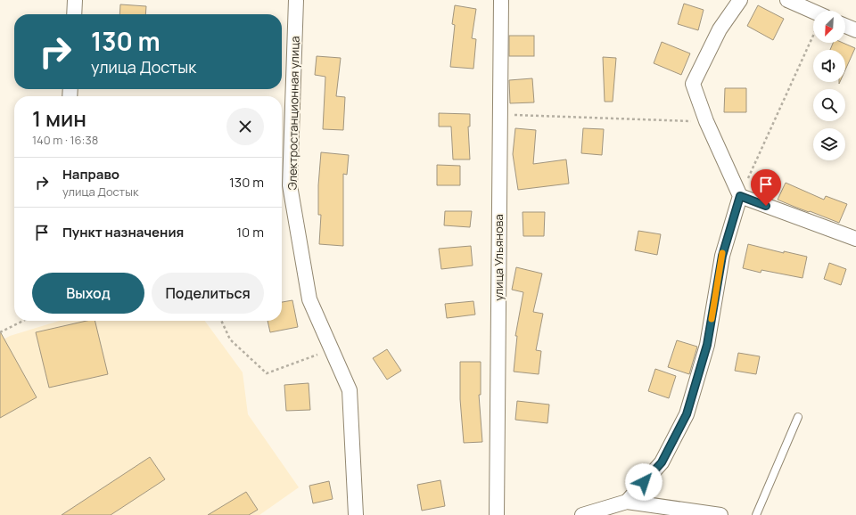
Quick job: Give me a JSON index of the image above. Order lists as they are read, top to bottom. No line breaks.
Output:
{"streets":{"street":["Электростанционная улица","улица Ульянова"]},"north":"bottom left","page":{"turn":["130 m","улица Достык"],"heading":["1 мин","140 m · 16:38"],"list":[{"name":"Направо","note":"улица Достык","value":"130 m"},{"name":"Пункт назначения","value":"10 m"}],"buttons":["Выход","Поделиться"]}}
